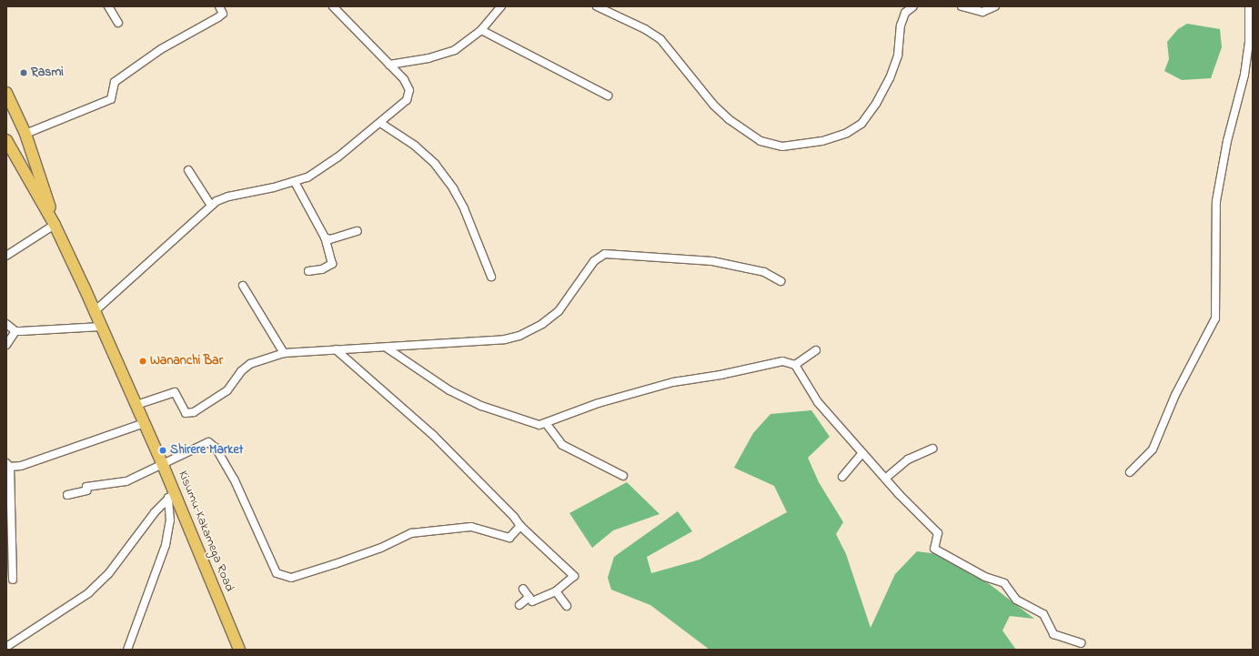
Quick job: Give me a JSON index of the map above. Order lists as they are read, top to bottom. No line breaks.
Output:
{"streets":{"highway":["Kisumu-Kakamega Road"]},"places":["Rasmi","Wananchi Bar","Shirere Market"]}
